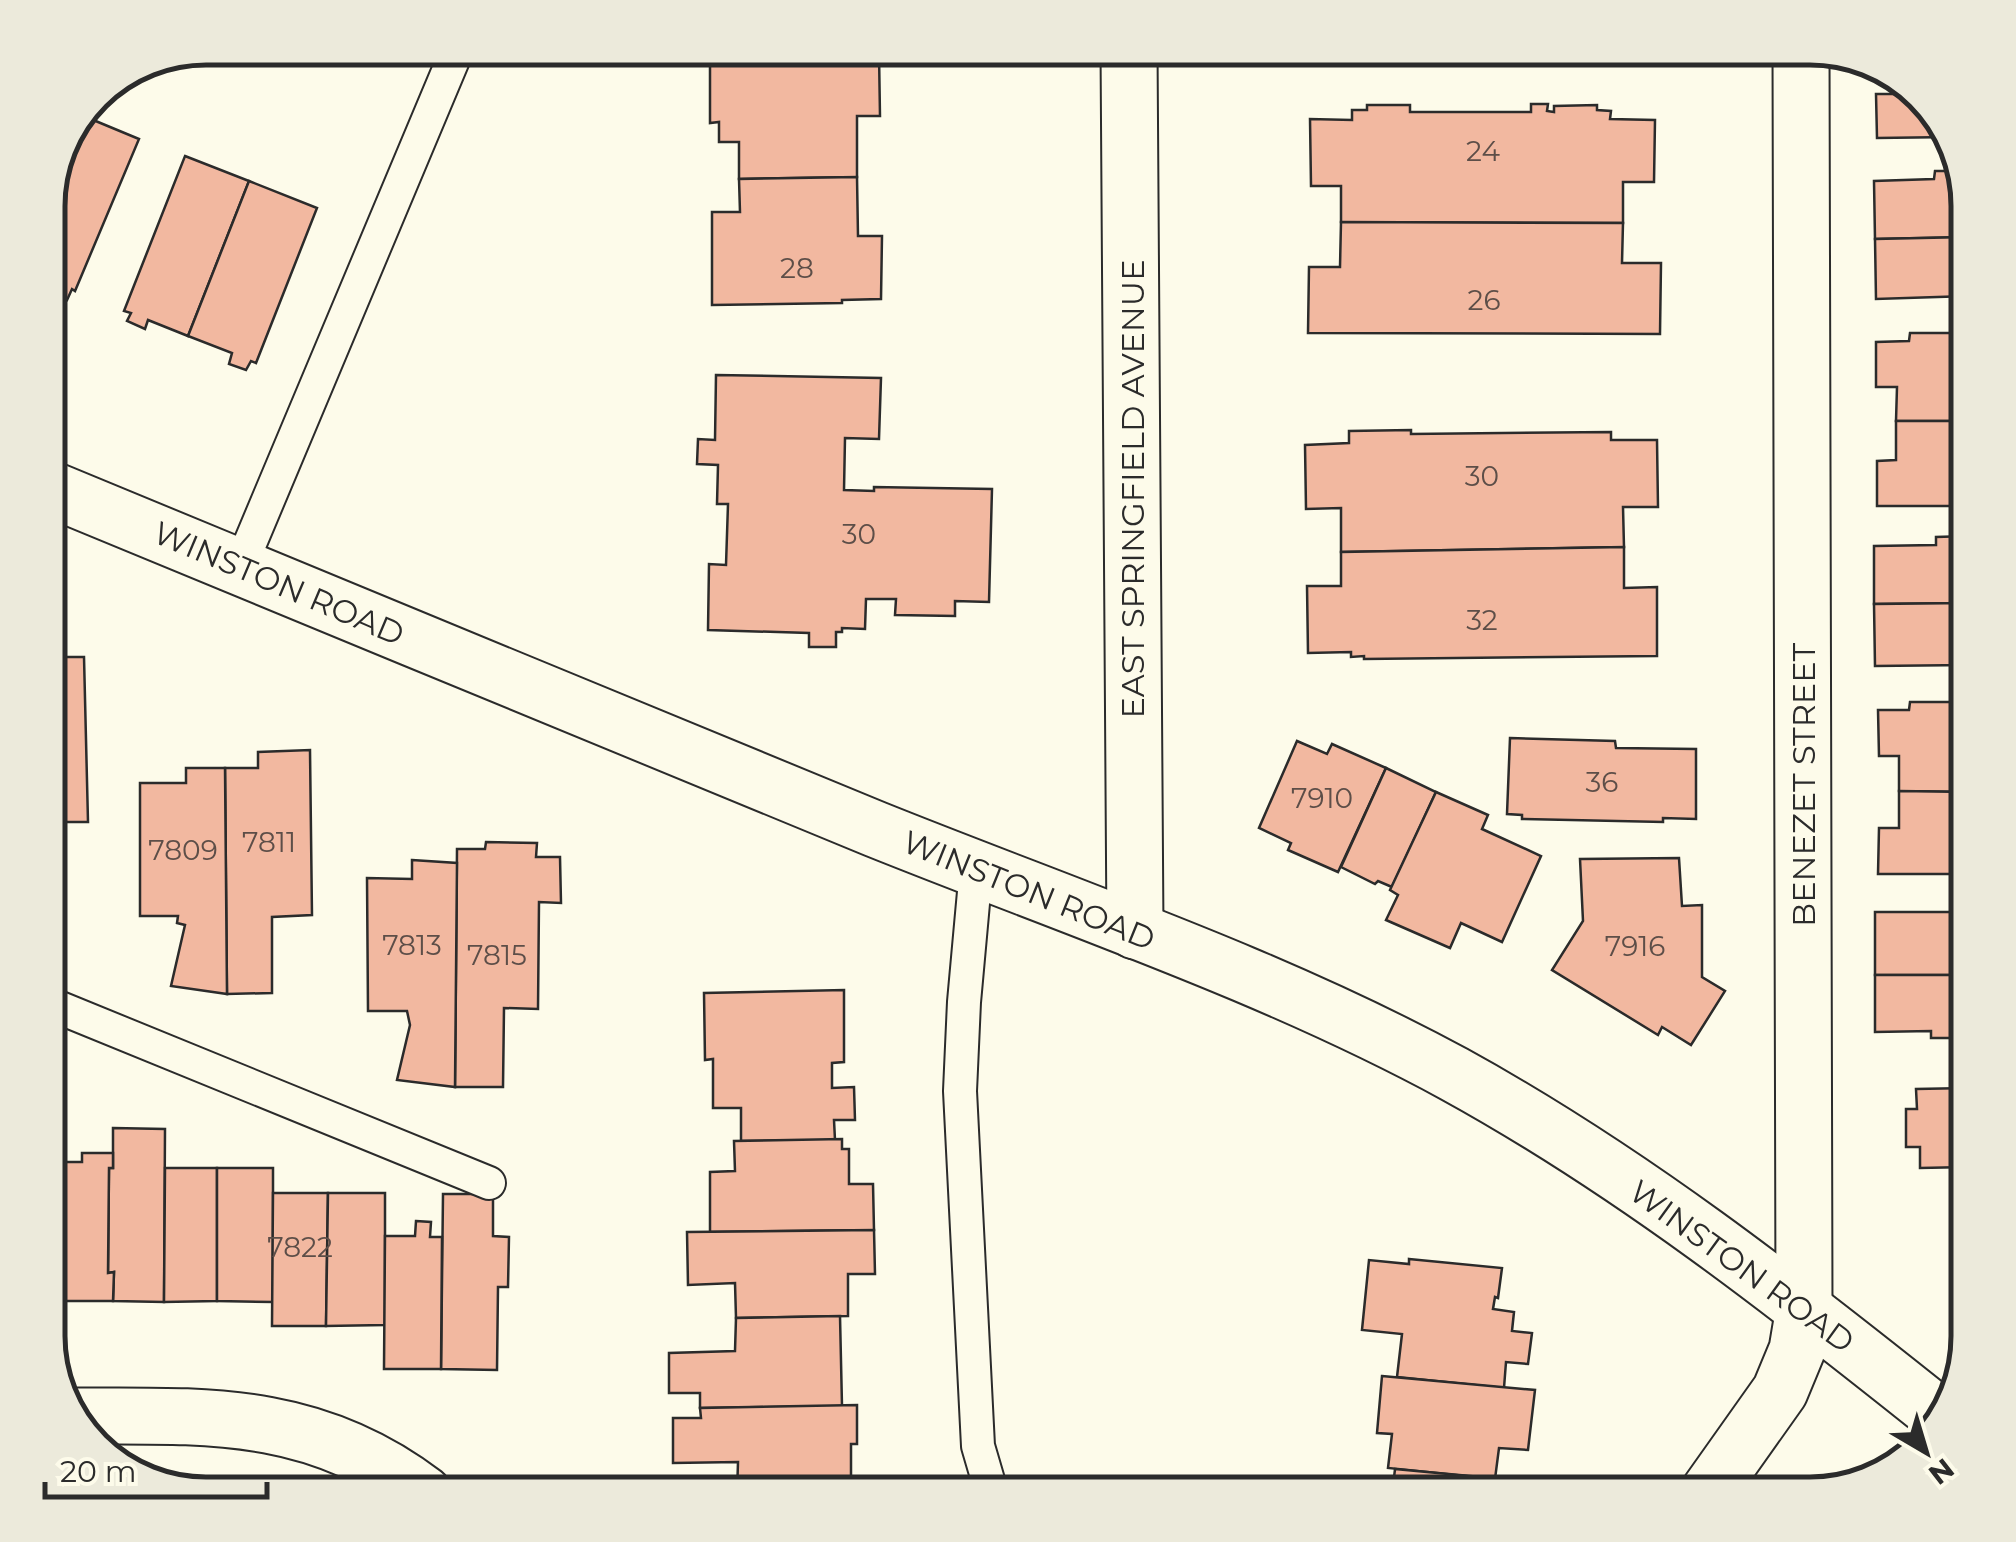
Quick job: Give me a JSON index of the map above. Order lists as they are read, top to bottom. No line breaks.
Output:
{"streets":{"street":["EAST SPRINGFIELD AVENUE","WINSTON ROAD","BENEZET STREET"]},"crossings":[["EAST SPRINGFIELD AVENUE","WINSTON ROAD"],["WINSTON ROAD","BENEZET STREET"]],"house_numbers":["24","28","26","30","30","32","36","7910","7811","7809","7813","7916","7815","7822"],"scale_bar":"20 m","north":"bottom right"}
